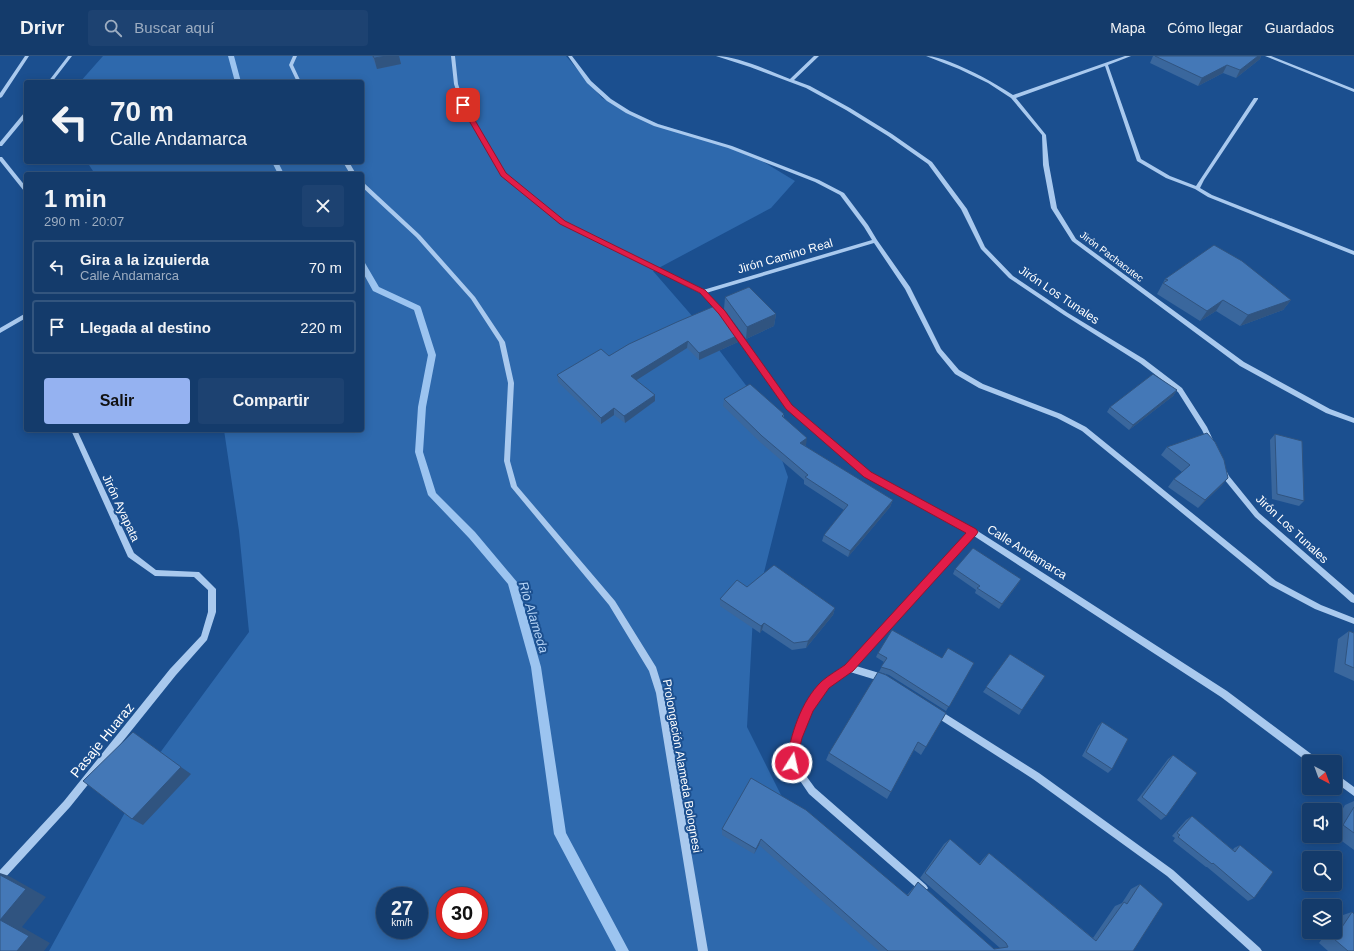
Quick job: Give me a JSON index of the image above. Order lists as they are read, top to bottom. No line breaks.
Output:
{"streets":{"street":["Jirón Camino Real","Jirón Pachacutec","Jirón Los Tunales","Jirón Ayapata","Calle Andamarca","Pasaje Huaraz","Prolongación Alameda Bolognesi"]},"crossings":[["Jirón Ayapata","Pasaje Huaraz"]],"water":["Rio Alameda"],"north":"bottom right","page":{"header":"Drivr","search":"Buscar aquí","nav":["Mapa","Cómo llegar","Guardados"],"turn":["70 m","Calle Andamarca"],"heading":["1 min","290 m · 20:07"],"list":[{"name":"Gira a la izquierda","note":"Calle Andamarca","value":"70 m"},{"name":"Llegada al destino","value":"220 m"}],"buttons":["Salir","Compartir"],"speed":"27 km/h","limit":"30"}}
